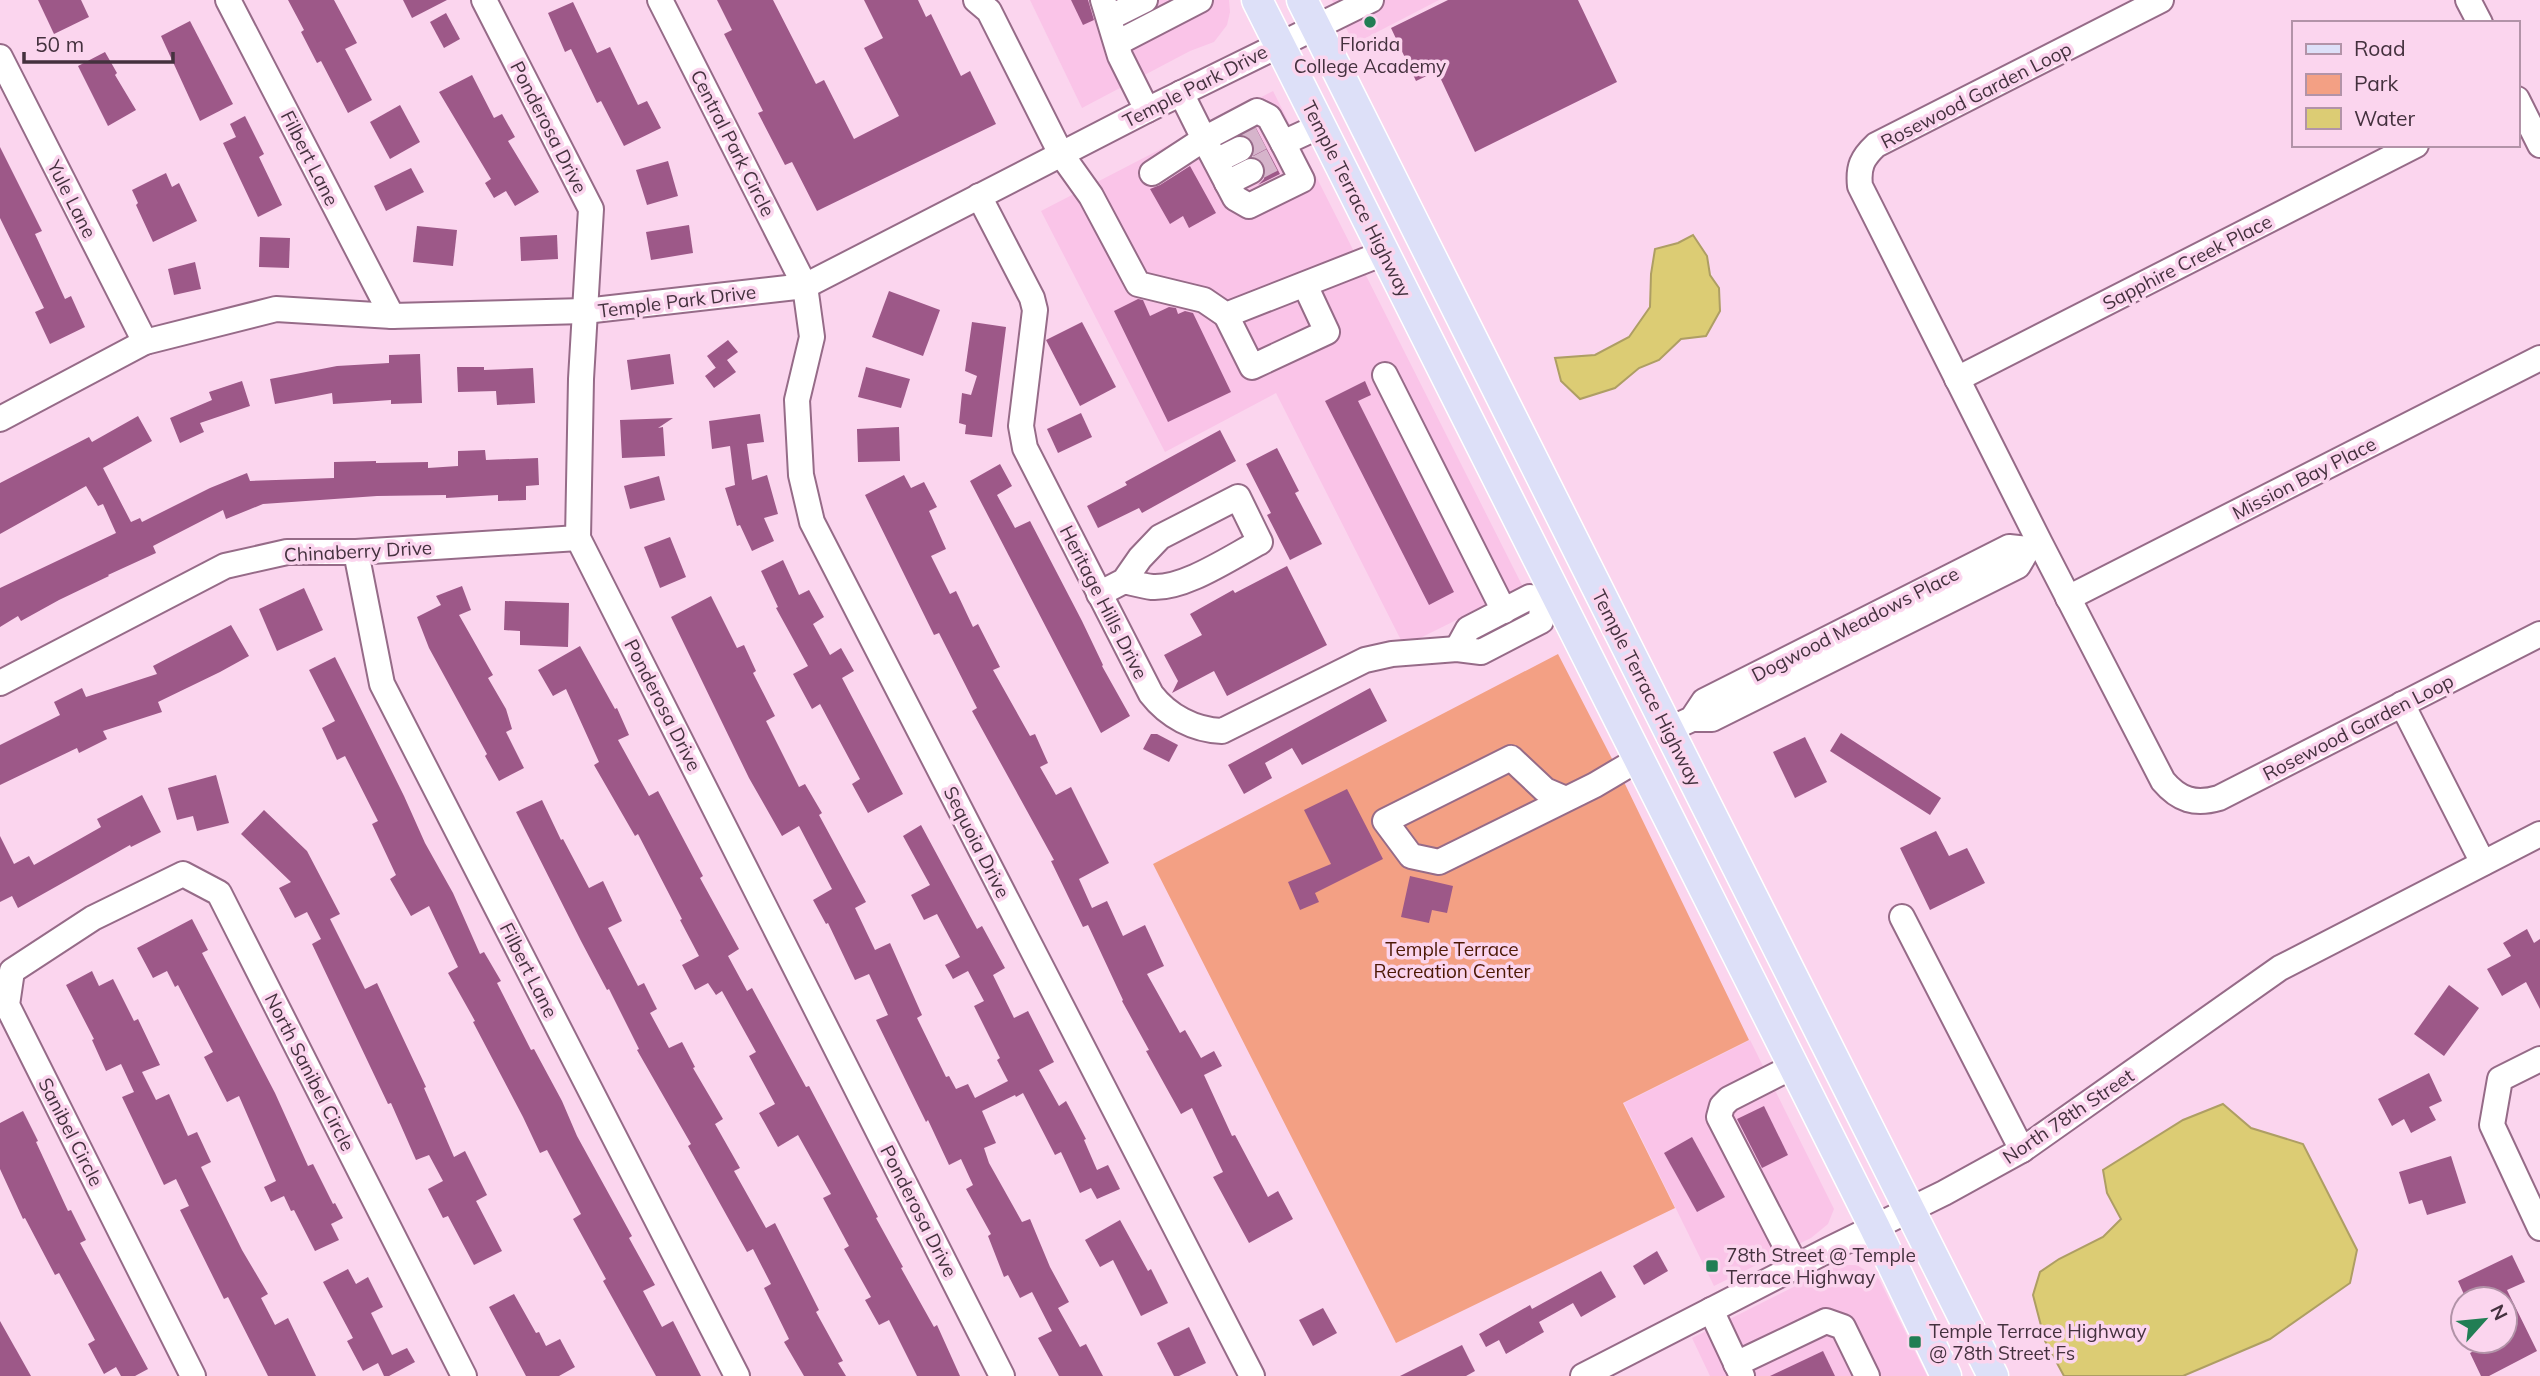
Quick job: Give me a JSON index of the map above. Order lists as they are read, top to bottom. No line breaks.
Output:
{"streets":{"main road":["Temple Terrace Highway"],"street":["Temple Park Drive","Rosewood Garden Loop","Ponderosa Drive","Central Park Circle","Filbert Lane","Yule Lane","Sapphire Creek Place","Mission Bay Place","Chinaberry Drive","Heritage Hills Drive","Dogwood Meadows Place","Sequoia Drive","North Sanibel Circle","North 78th Street","Sanibel Circle"]},"crossings":[["Temple Park Drive","Ponderosa Drive"],["Temple Park Drive","Central Park Circle"],["Temple Park Drive","Filbert Lane"],["Temple Park Drive","Yule Lane"],["Temple Park Drive","Temple Terrace Highway"],["Temple Park Drive","Heritage Hills Drive"],["Temple Park Drive","Sequoia Drive"],["Rosewood Garden Loop","Sapphire Creek Place"],["Rosewood Garden Loop","Mission Bay Place"],["Ponderosa Drive","Chinaberry Drive"],["Central Park Circle","Sequoia Drive"],["Filbert Lane","Chinaberry Drive"],["Temple Terrace Highway","Heritage Hills Drive"],["Temple Terrace Highway","Dogwood Meadows Place"],["Temple Terrace Highway","North 78th Street"],["North Sanibel Circle","Sanibel Circle"]],"parks":["Temple Terrace Recreation Center"],"places":{"other":["Florida College Academy"],"transit":["78th Street @ Temple Terrace Highway","Temple Terrace Highway @ 78th Street Fs"]},"legend":["Road","Park","Water"],"scale_bar":"50 m","north":"top right"}
